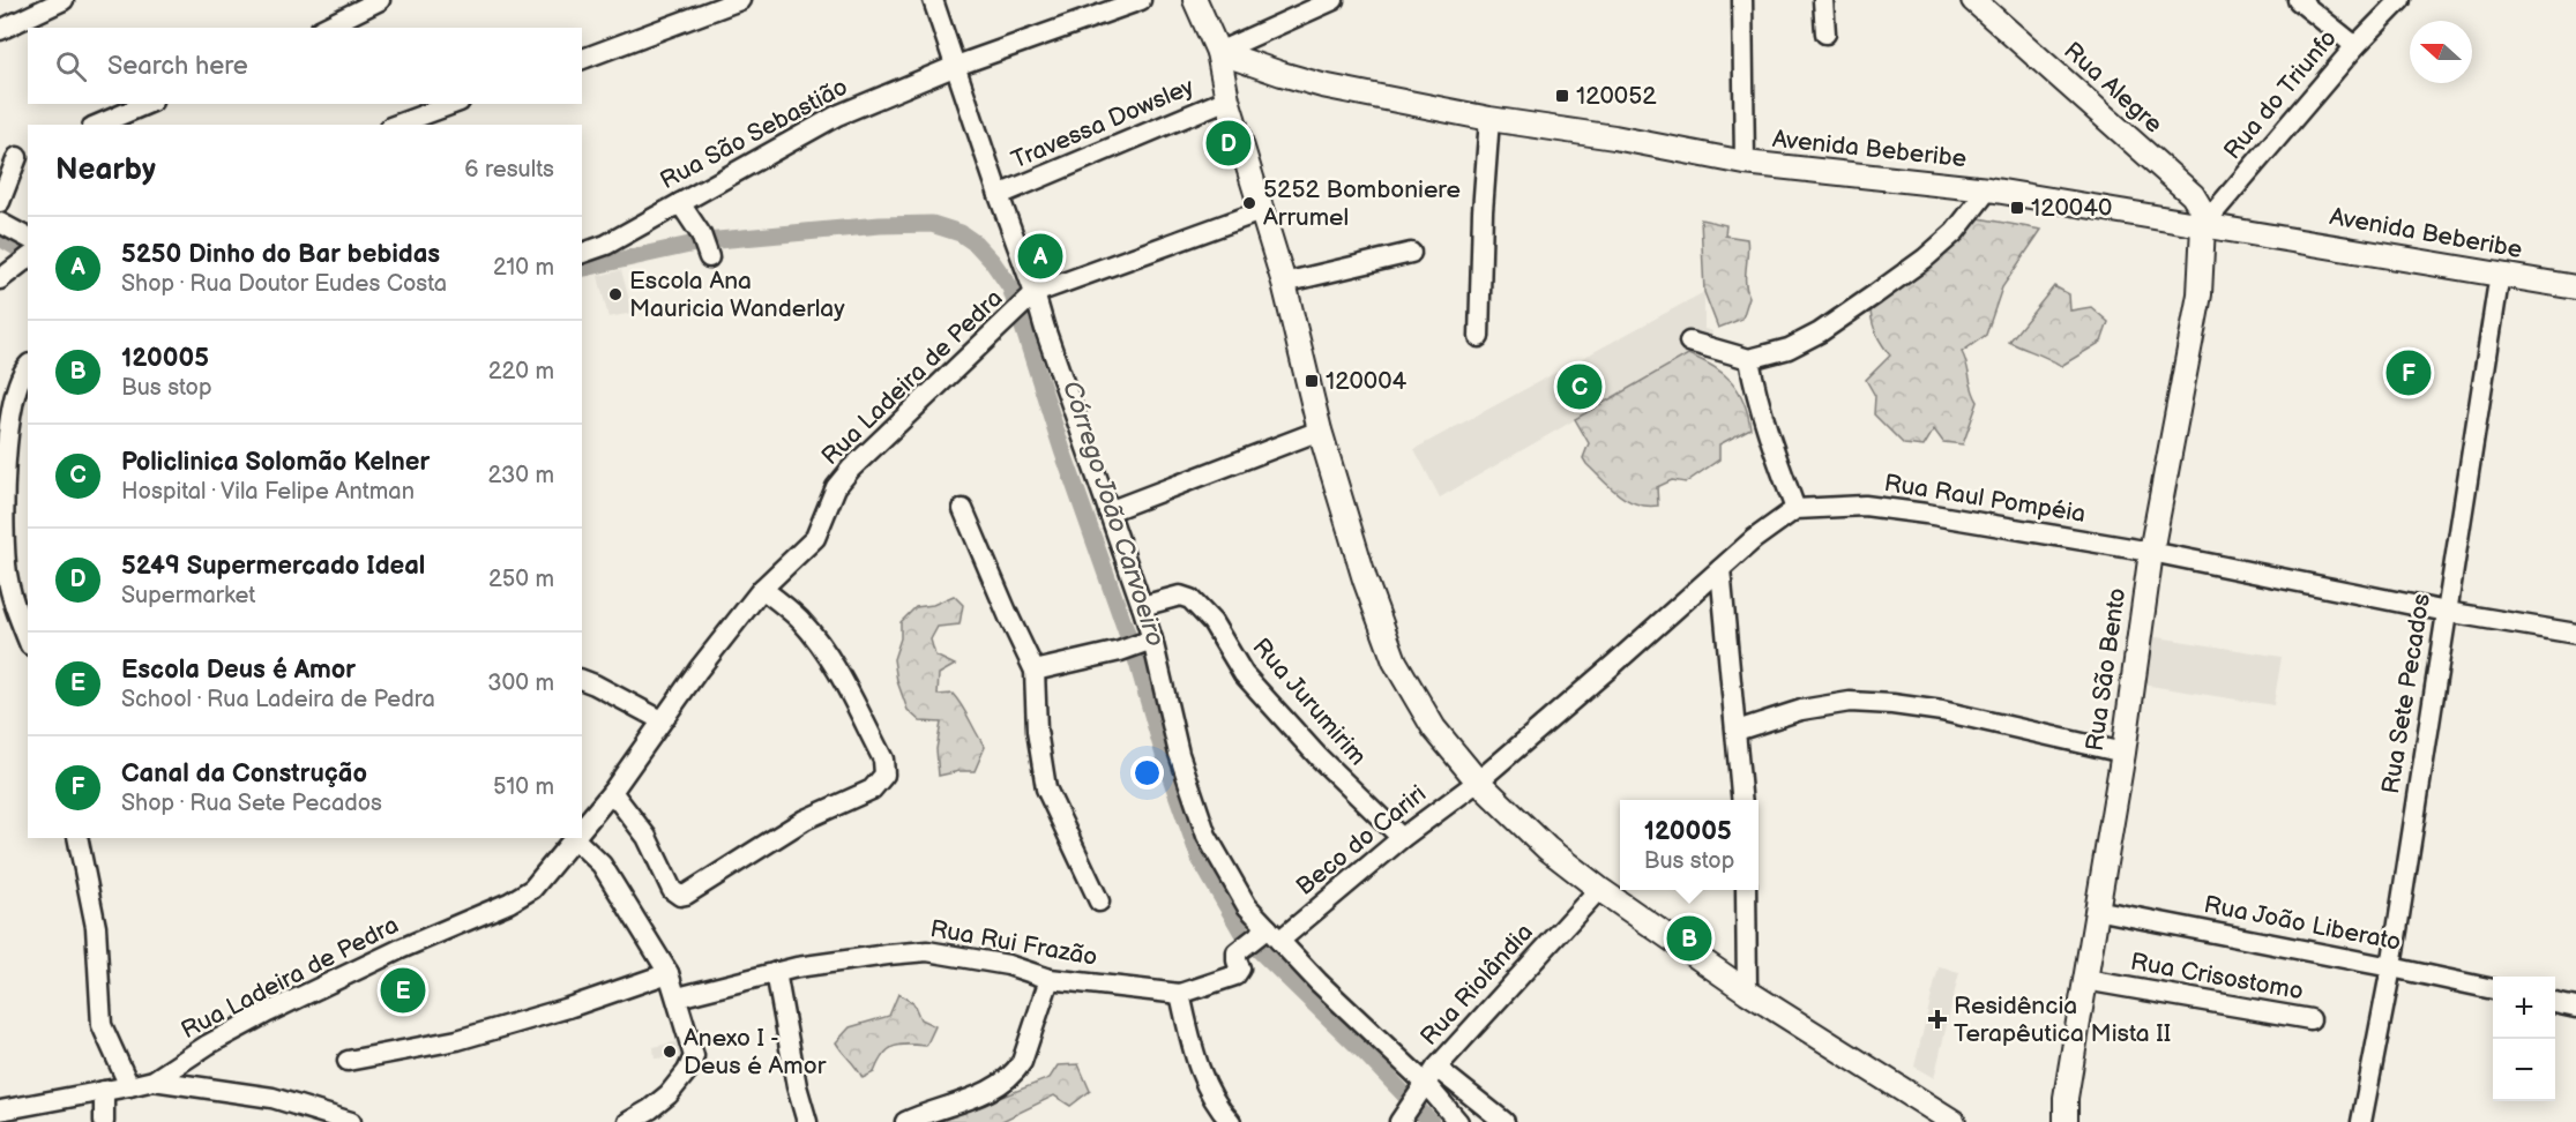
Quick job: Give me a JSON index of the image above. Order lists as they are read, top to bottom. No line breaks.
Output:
{"streets":{"main road":["Rua Alegre","Avenida Beberibe","Rua São Bento"],"street":["Rua do Triunfo","Travessa Dowsley","Rua São Sebastião","Rua Ladeira de Pedra","Rua Raul Pompéia","Rua Sete Pecados","Rua Jurumirim","Beco do Cariri","Rua João Liberato","Rua Rui Frazão","Rua Crisostomo","Rua Riolândia"]},"crossings":[["Rua Alegre","Rua do Triunfo"],["Rua Alegre","Avenida Beberibe"],["Rua Alegre","Rua São Bento"],["Rua do Triunfo","Avenida Beberibe"],["Rua do Triunfo","Rua São Bento"],["Avenida Beberibe","Rua São Bento"],["Avenida Beberibe","Rua Sete Pecados"],["Rua Raul Pompéia","Rua São Bento"],["Rua Raul Pompéia","Rua Sete Pecados"],["Rua São Bento","Rua João Liberato"],["Rua São Bento","Rua Crisostomo"],["Rua Sete Pecados","Rua João Liberato"],["Rua Jurumirim","Beco do Cariri"]],"water":["Córrego João Carvoeiro"],"places":{"transit":["120052","120040","120004"],"other":["5252 Bomboniere Arrumel","Escola Ana Mauricia Wanderlay","Anexo I - Deus é Amor"],"health":["Residência Terapêutica Mista II"]},"north":"left","page":{"search":"Search here","pins":["D","A","F","C","B","E"],"heading":["Nearby","6 results"],"list":[{"mark":"A","name":"5250 Dinho do Bar bebidas","note":"Shop · Rua Doutor Eudes Costa","value":"210 m"},{"mark":"B","name":"120005","note":"Bus stop","value":"220 m"},{"mark":"C","name":"Policlinica Solomão Kelner","note":"Hospital · Vila Felipe Antman","value":"230 m"},{"mark":"D","name":"5249 Supermercado Ideal","note":"Supermarket","value":"250 m"},{"mark":"E","name":"Escola Deus é Amor","note":"School · Rua Ladeira de Pedra","value":"300 m"},{"mark":"F","name":"Canal da Construção","note":"Shop · Rua Sete Pecados","value":"510 m"}],"popup":["120005","Bus stop"],"map_buttons":["+","−"]}}
